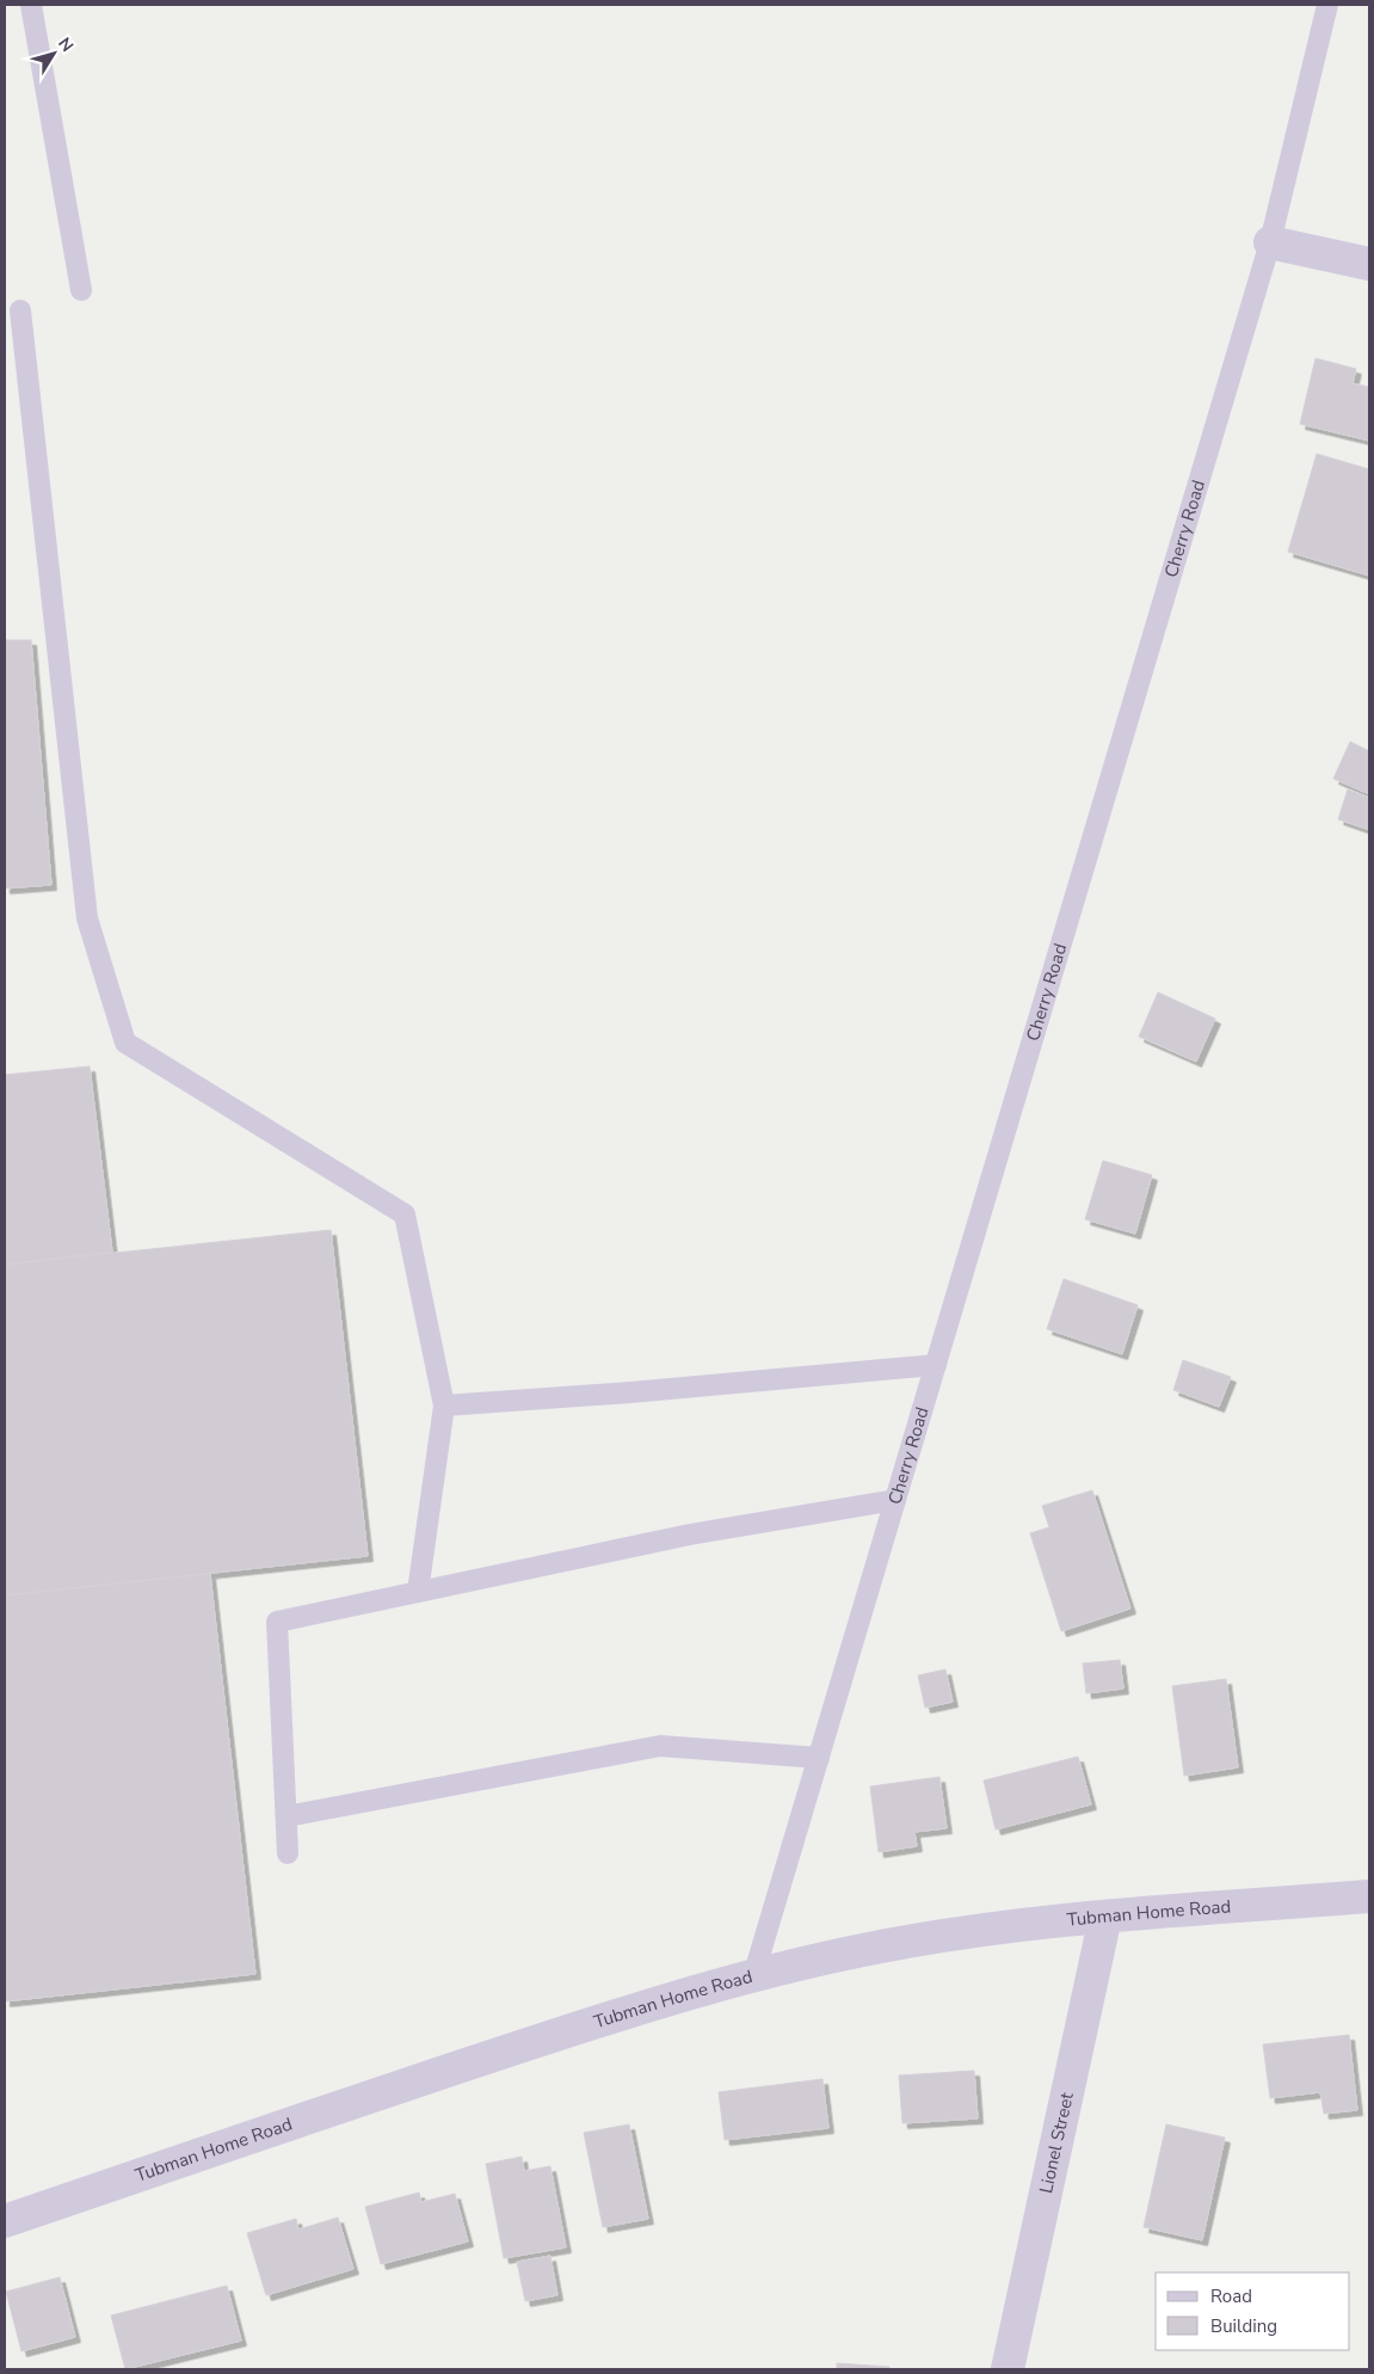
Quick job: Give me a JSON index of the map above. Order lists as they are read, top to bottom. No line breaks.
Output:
{"streets":{"street":["Tubman Home Road","Lionel Street"],"lane":["Cherry Road"]},"crossings":[["Cherry Road","Tubman Home Road"],["Tubman Home Road","Lionel Street"]],"legend":["Road","Building"],"north":"top right"}
